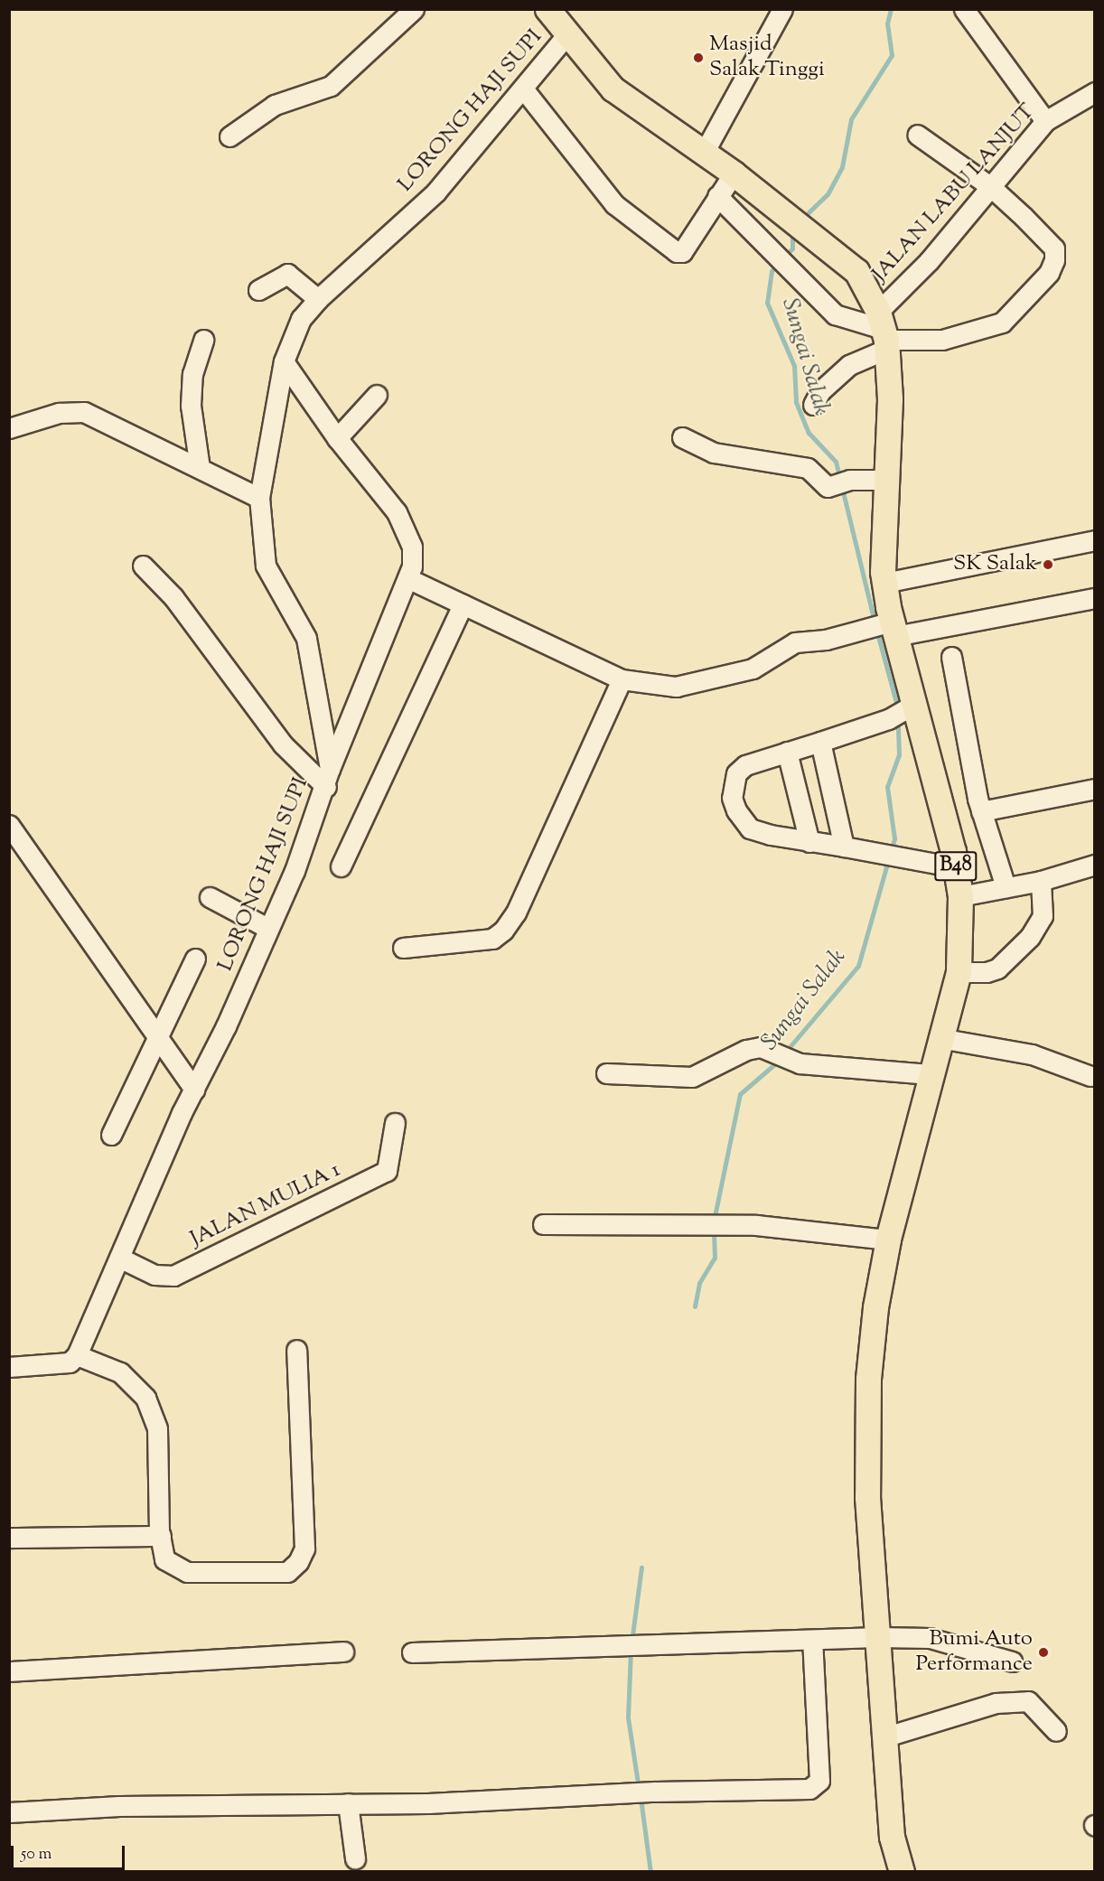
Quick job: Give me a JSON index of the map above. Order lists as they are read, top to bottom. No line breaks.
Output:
{"streets":{"main road":["B48"],"street":["LORONG HAJI SUPI","JALAN LABU LANJUT","JALAN MULIA 1"]},"crossings":[["LORONG HAJI SUPI","B48"],["LORONG HAJI SUPI","JALAN MULIA 1"],["JALAN LABU LANJUT","B48"]],"water":["Sungai Salak"],"places":["Masjid Salak Tinggi","SK Salak","Bumi Auto Performance"],"scale_bar":"50 m"}
